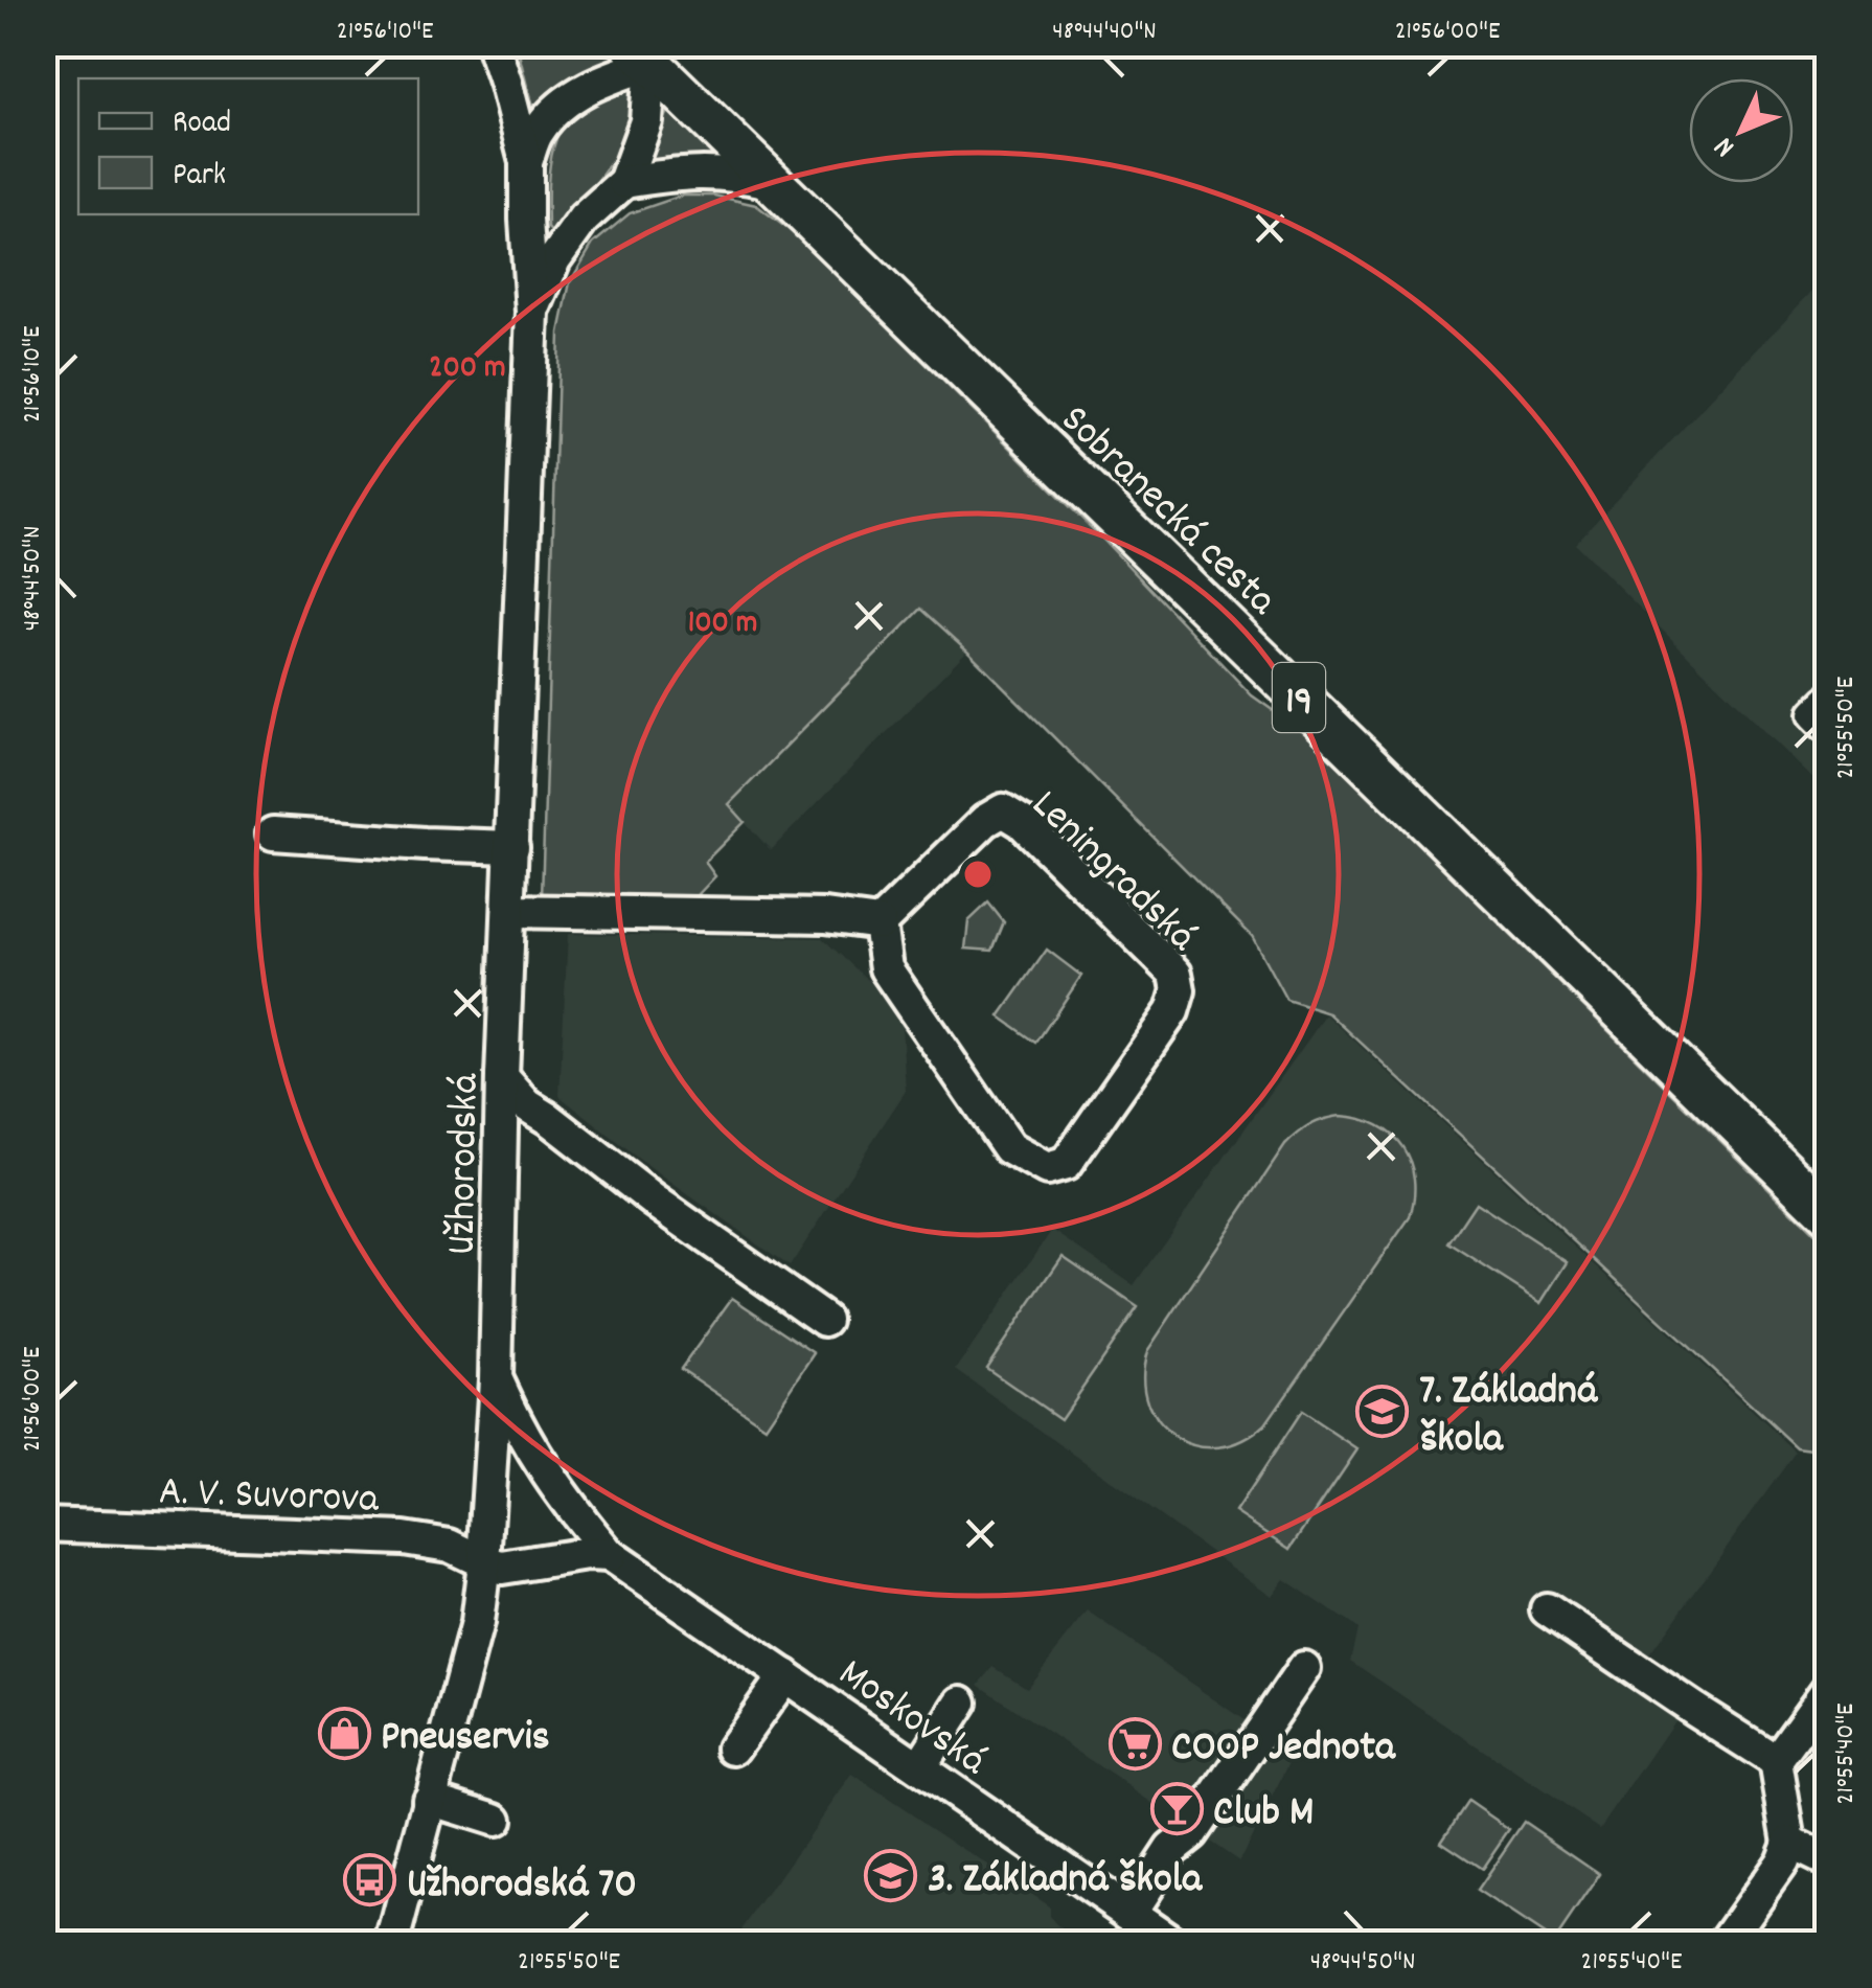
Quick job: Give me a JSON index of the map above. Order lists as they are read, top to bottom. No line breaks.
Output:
{"streets":{"main road":["Sobranecká cesta","19"],"street":["Leningradská","Užhorodská","A. V. Suvorova","Moskovská"]},"crossings":[["Sobranecká cesta","Užhorodská"],["Užhorodská","A. V. Suvorova"],["Užhorodská","Moskovská"]],"places":{"school or university":["7. Základná škola","3. Základná škola"],"shop":["Pneuservis"],"supermarket":["COOP Jednota"],"bar":["Club M"],"bus stop":["Užhorodská 70"]},"legend":["Road","Park"],"north":"bottom left","coordinates":["21°56'10\"E","48°44'40\"N","21°56'00\"E","48°44'50\"N","21°55'50\"E","21°55'40\"E"],"rings":["200 m","100 m"]}
